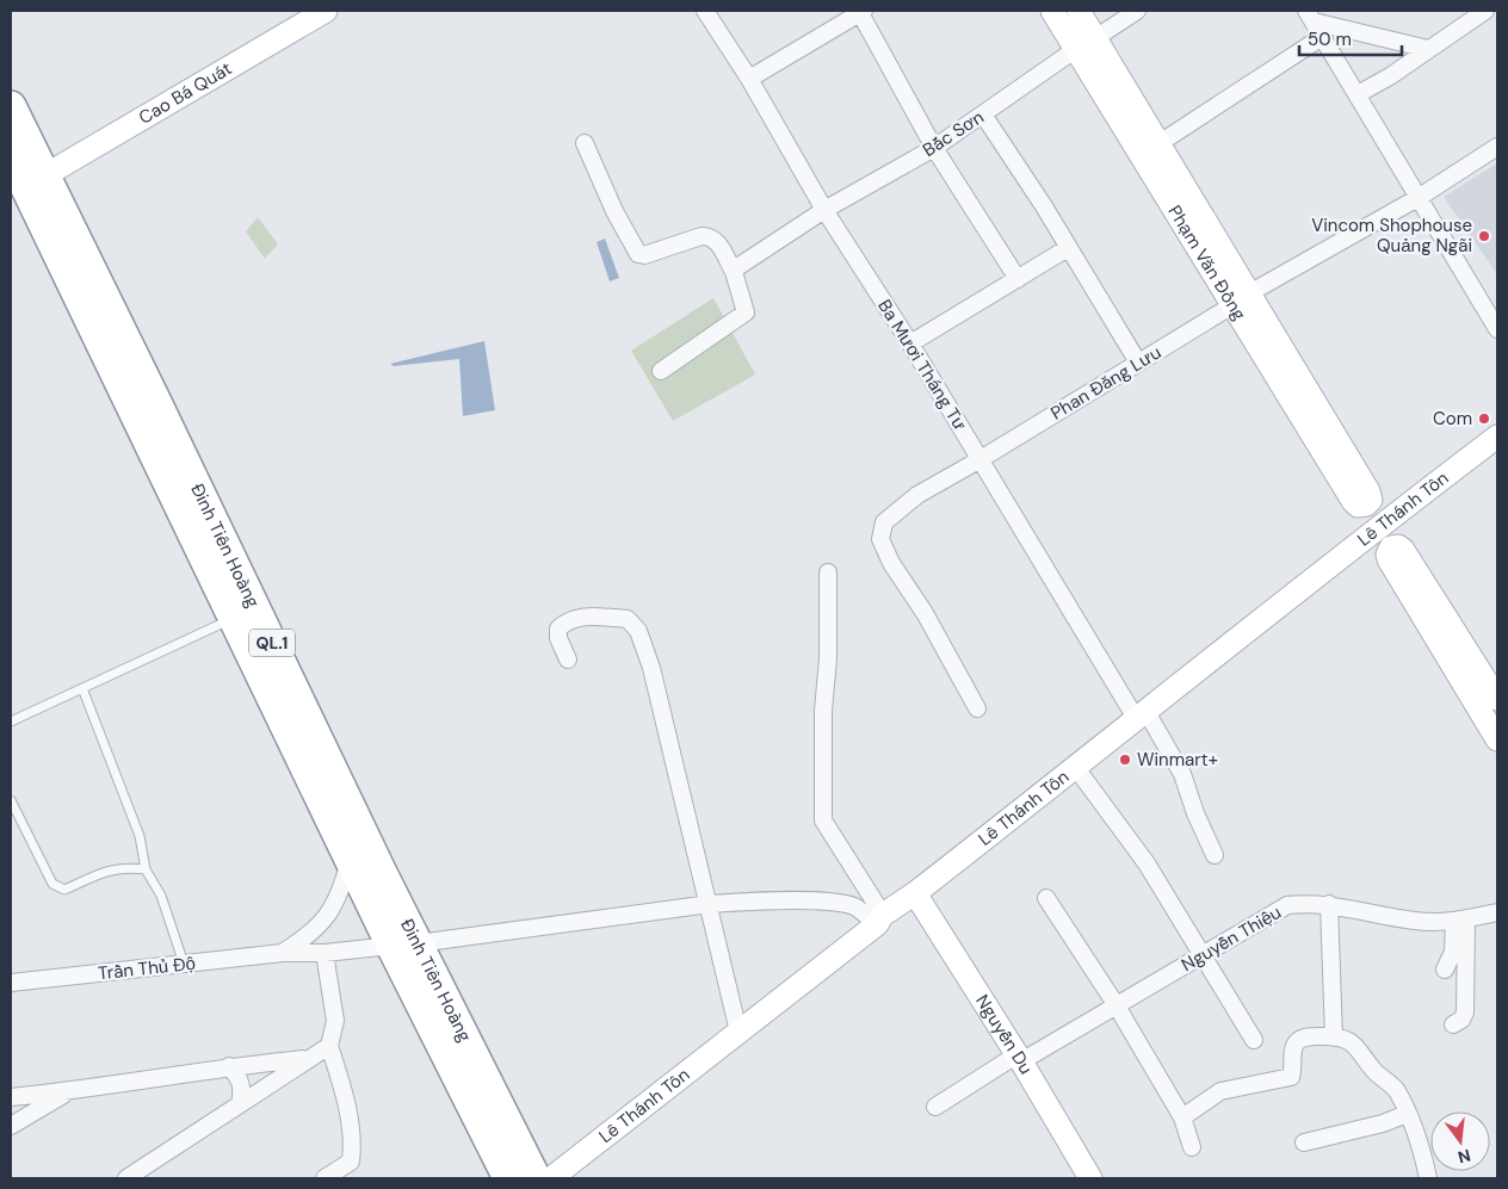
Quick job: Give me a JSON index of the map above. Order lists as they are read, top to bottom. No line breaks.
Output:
{"streets":{"highway":["Đinh Tiên Hoàng","QL.1"],"street":["Cao Bá Quát","Bắc Sơn","Phạm Văn Đồng","Ba Mươi Tháng Tư","Phan Đăng Lưu","Lê Thánh Tôn","Nguyễn Thiệu","Trần Thủ Độ","Nguyễn Du"]},"crossings":[["Cao Bá Quát","Đinh Tiên Hoàng"],["Bắc Sơn","Phạm Văn Đồng"],["Bắc Sơn","Ba Mươi Tháng Tư"],["Phạm Văn Đồng","Phan Đăng Lưu"],["Phạm Văn Đồng","Lê Thánh Tôn"],["Ba Mươi Tháng Tư","Phan Đăng Lưu"],["Ba Mươi Tháng Tư","Lê Thánh Tôn"],["Lê Thánh Tôn","Trần Thủ Độ"],["Lê Thánh Tôn","Nguyễn Du"],["Đinh Tiên Hoàng","Trần Thủ Độ"],["Nguyễn Thiệu","Nguyễn Du"]],"places":["Vincom Shophouse Quảng Ngãi","Com","Winmart+"],"scale_bar":"50 m","north":"bottom"}
